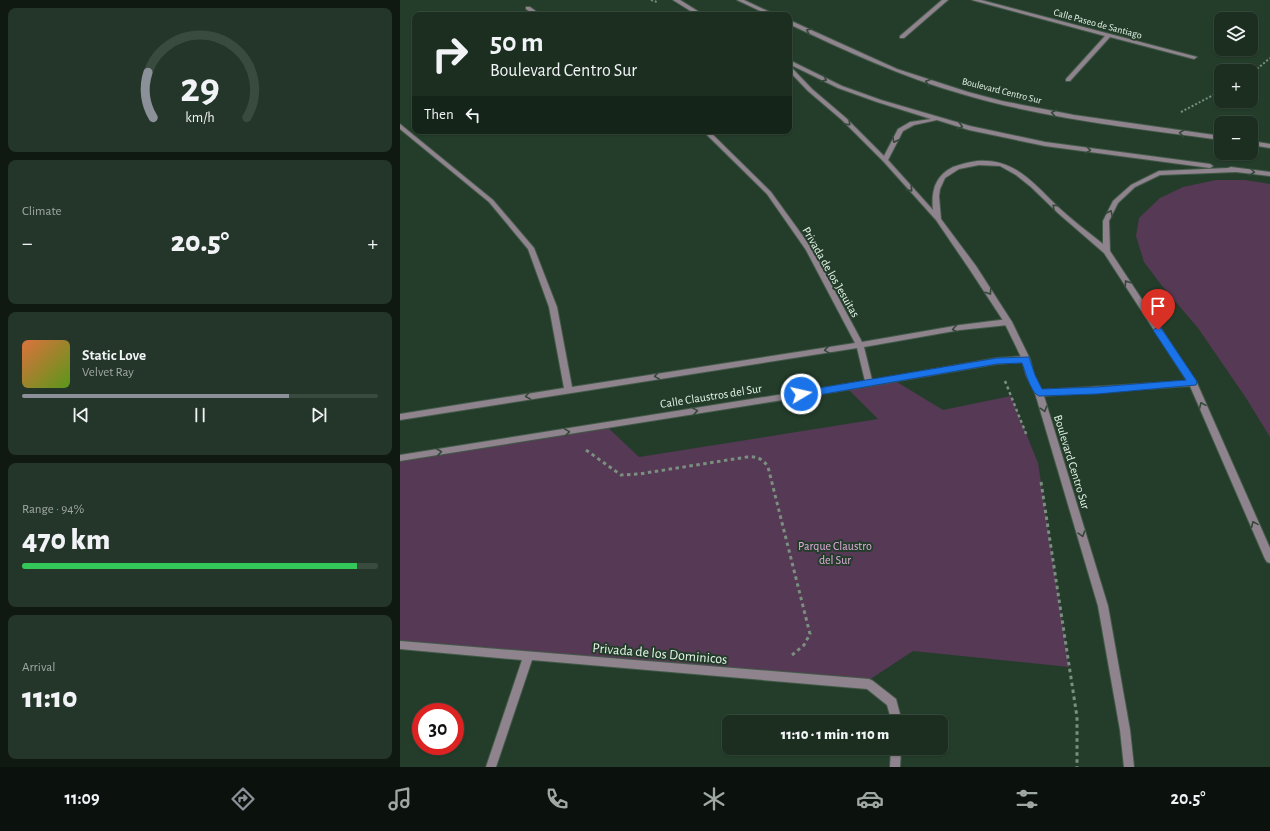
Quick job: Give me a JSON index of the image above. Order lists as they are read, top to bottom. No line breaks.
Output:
{"streets":{"street":["Calle Paseo de Santiago","Boulevard Centro Sur","Privada de los Jesuitas","Calle Claustros del Sur","Privada de los Dominicos"]},"crossings":[["Boulevard Centro Sur","Calle Claustros del Sur"],["Privada de los Jesuitas","Calle Claustros del Sur"]],"parks":["Parque Claustro del Sur"],"page":{"map_buttons":["+","−"],"turn":["50 m","Boulevard Centro Sur"],"then":"Then","tile":["Climate",["Range · 94%","470 km"],["Arrival","11:10"]],"heat":["−","20.5°","+"],"song":["Static Love","Velvet Ray"],"limit":"30","trip":"11:10 · 1 min · 110 m","tabs":["11:09","20.5°"],"gauge":["29","km/h"]}}
